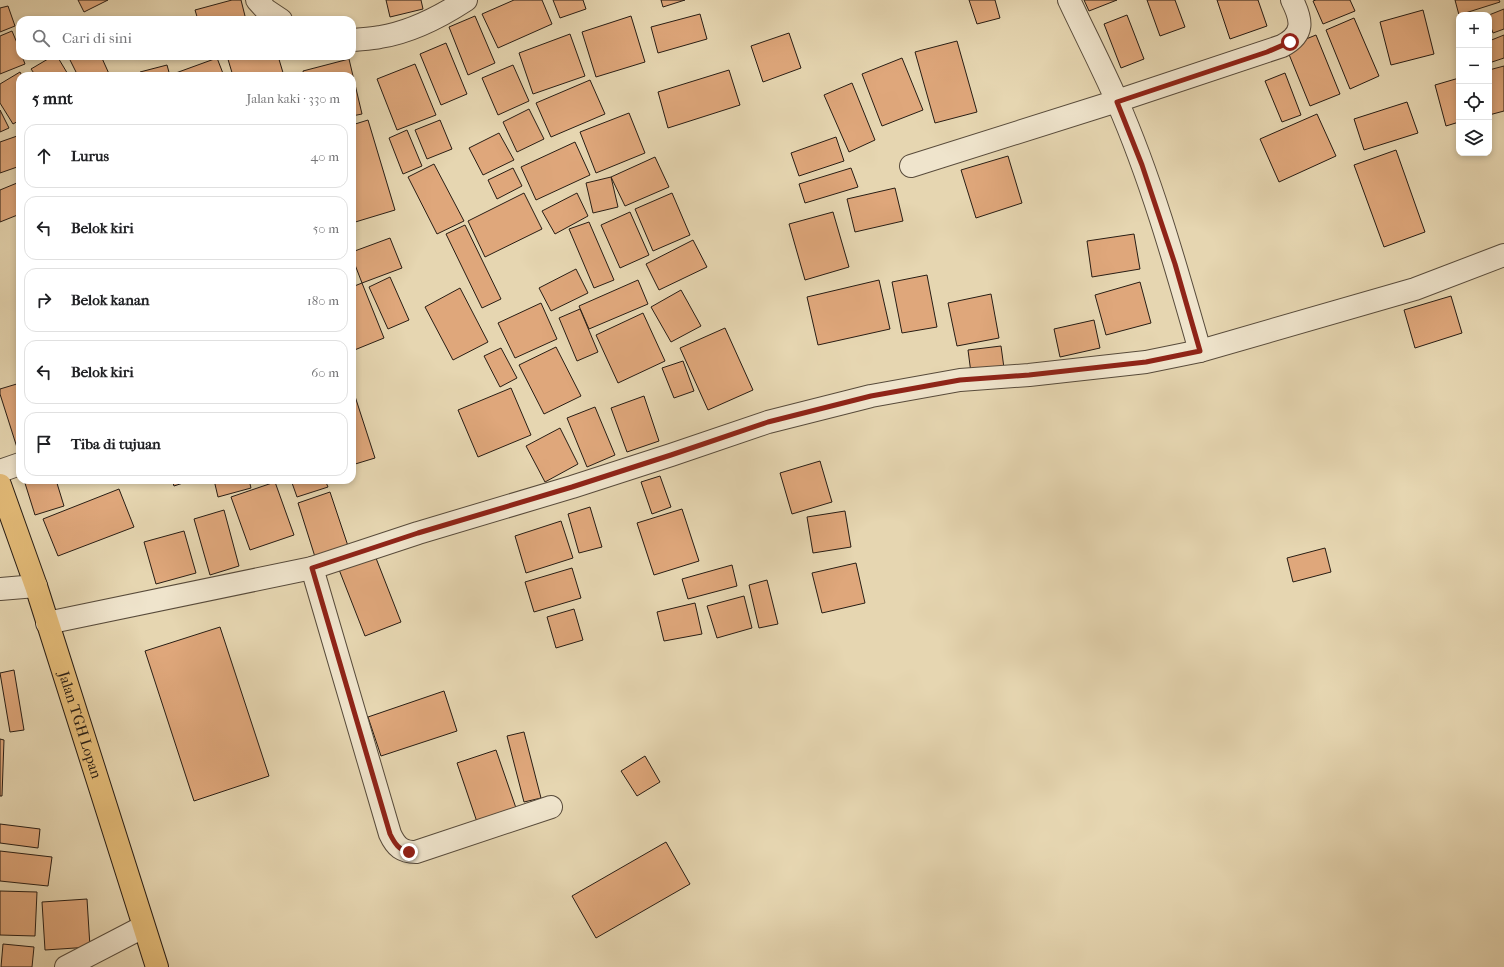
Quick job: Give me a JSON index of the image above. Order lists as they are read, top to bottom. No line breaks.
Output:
{"streets":{"highway":["Jalan TGH Lopan"]},"page":{"map_buttons":["+","−"],"search":"Cari di sini","heading":["5 mnt","Jalan kaki · 330 m"],"list":[["Lurus","40 m"],["Belok kiri","50 m"],["Belok kanan","180 m"],["Belok kiri","60 m"],"Tiba di tujuan"]}}
